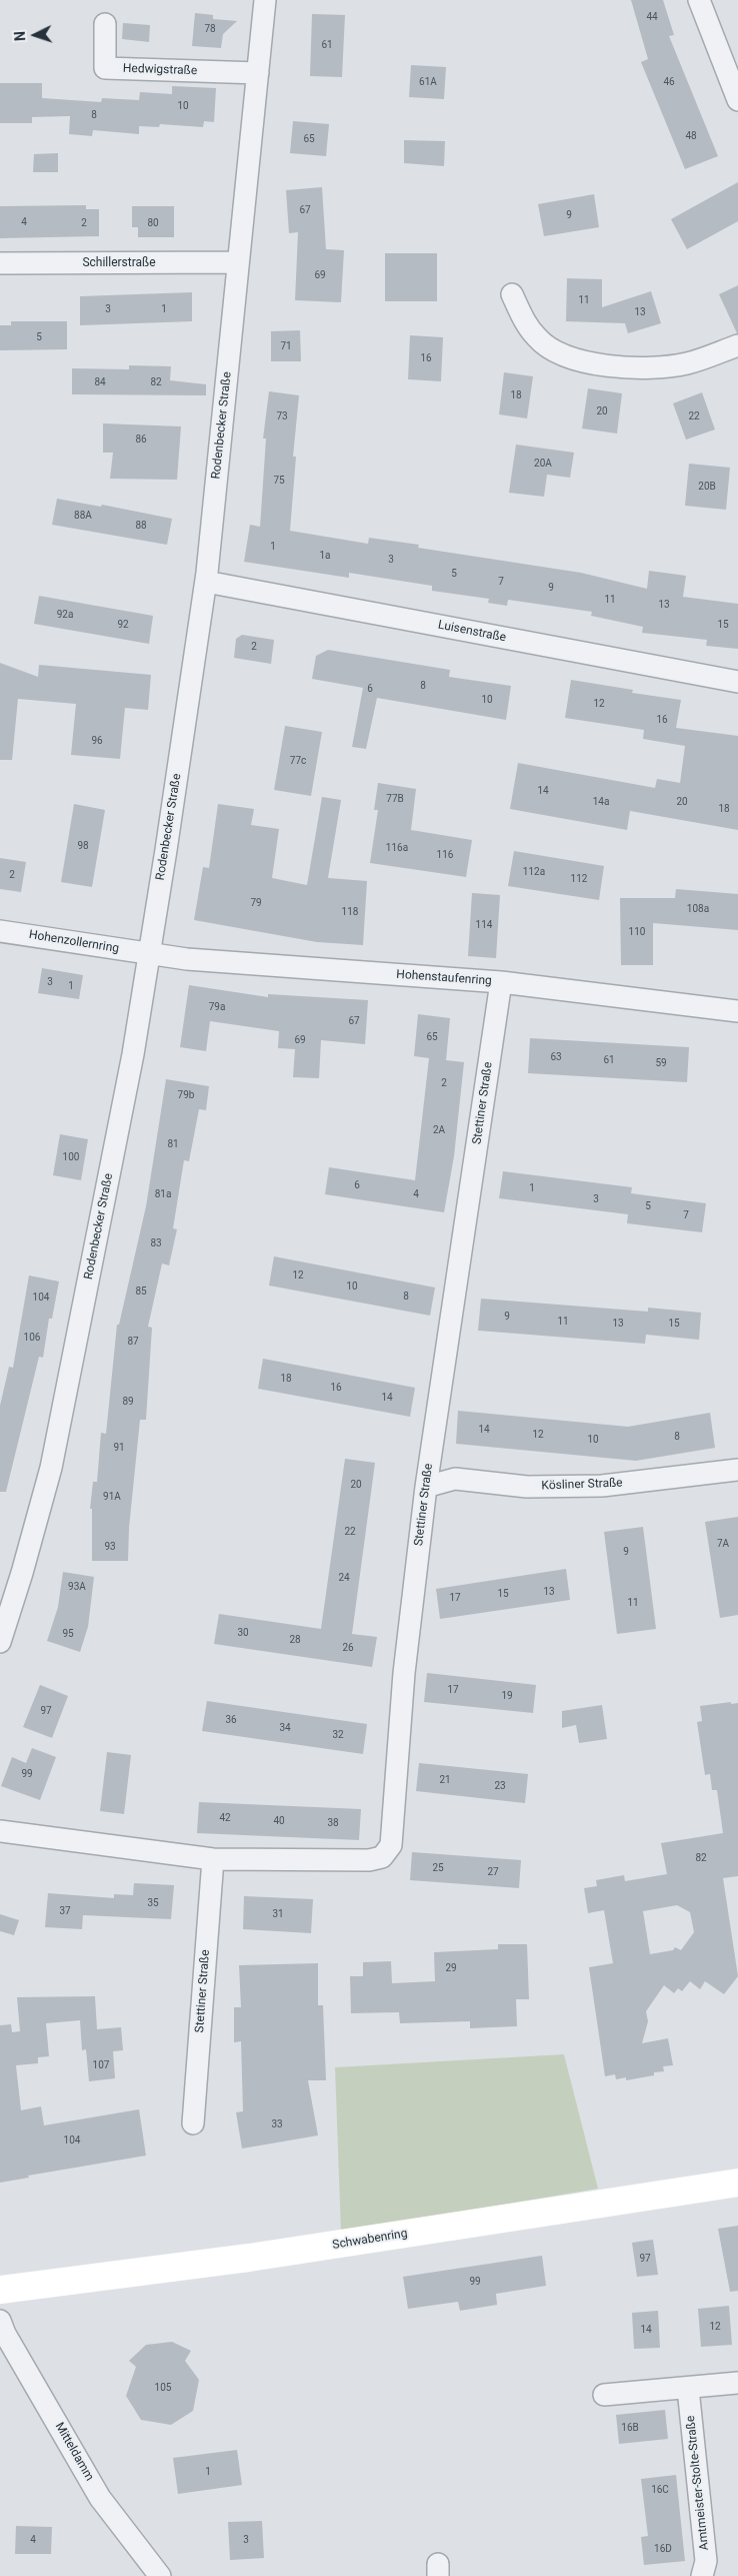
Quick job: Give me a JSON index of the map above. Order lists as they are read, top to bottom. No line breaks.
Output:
{"streets":{"street":["Hedwigstraße","Schillerstraße","Rodenbecker Straße","Luisenstraße","Hohenzollernring","Hohenstaufenring","Stettiner Straße","Kösliner Straße","Schwabenring","Mitteldamm","Amtmeister-Stolte-Straße"]},"crossings":[["Hedwigstraße","Rodenbecker Straße"],["Schillerstraße","Rodenbecker Straße"],["Rodenbecker Straße","Luisenstraße"],["Rodenbecker Straße","Hohenzollernring"],["Rodenbecker Straße","Hohenstaufenring"],["Hohenzollernring","Hohenstaufenring"],["Hohenstaufenring","Stettiner Straße"],["Stettiner Straße","Kösliner Straße"]],"house_numbers":["44","78","61","61A","46","10","8","48","65","67","9","4","2","80","69","11","3","1","13","5","71","16","84","82","18","20","73","22","86","20A","75","20B","88A","88","1","1a","3","5","7","9","11","13","92a","92","15","2","8","6","10","12","16","96","77c","14","77B","14a","20","18","98","116a","116","112a","2","112","79","108a","118","114","110","3","1","79a","67","65","69","63","61","59","2","79b","2A","81","100","6","1","81a","4","3","5","7","83","12","10","85","8","104","9","11","13","15","106","87","18","16","14","89","14","12","8","10","91","20","91A","22","7A","93","9","24","93A","13","15","17","11","30","95","28","26","17","19","97","36","34","32","99","21","23","42","40","38","82","25","27","35","37","31","29","107","33","104","97","99","12","14","105","16B","1","16C","4","3","16D"],"north":"left"}
